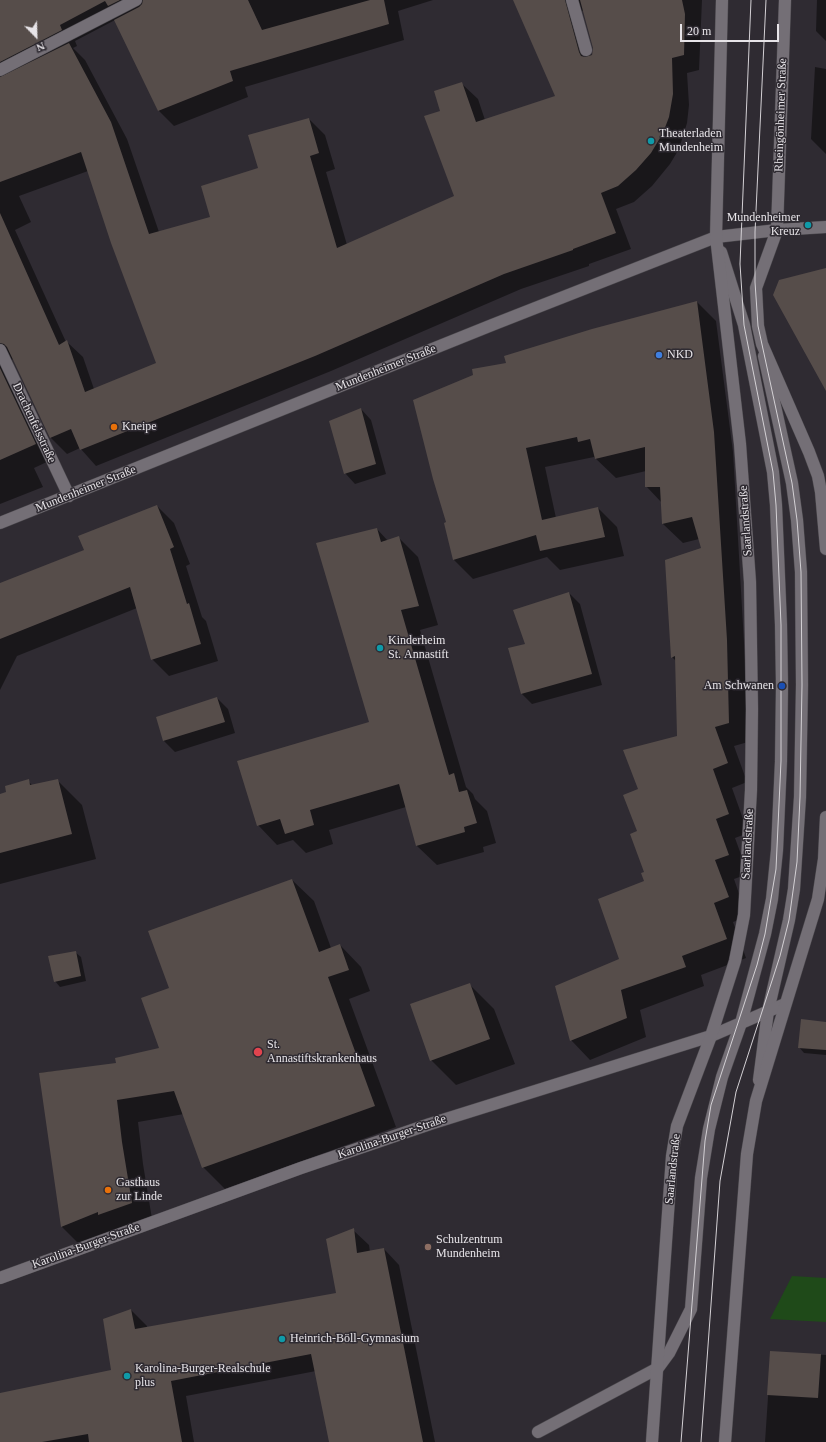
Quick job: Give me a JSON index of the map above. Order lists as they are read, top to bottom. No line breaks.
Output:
{"streets":{"street":["Rheingönheimer Straße","Mundenheimer Straße","Drachenfelsstraße","Saarlandstraße","Karolina-Burger-Straße"]},"crossings":[["Rheingönheimer Straße","Mundenheimer Straße"],["Mundenheimer Straße","Drachenfelsstraße"],["Mundenheimer Straße","Saarlandstraße"],["Saarlandstraße","Karolina-Burger-Straße"]],"places":["Theaterladen Mundenheim","Mundenheimer Kreuz","NKD","Kneipe","Kinderheim St. Annastift","Am Schwanen","St. Annastiftskrankenhaus","Gasthaus zur Linde","Schulzentrum Mundenheim","Heinrich-Böll-Gymnasium","Karolina-Burger-Realschule plus"],"scale_bar":"20 m","north":"bottom right"}
